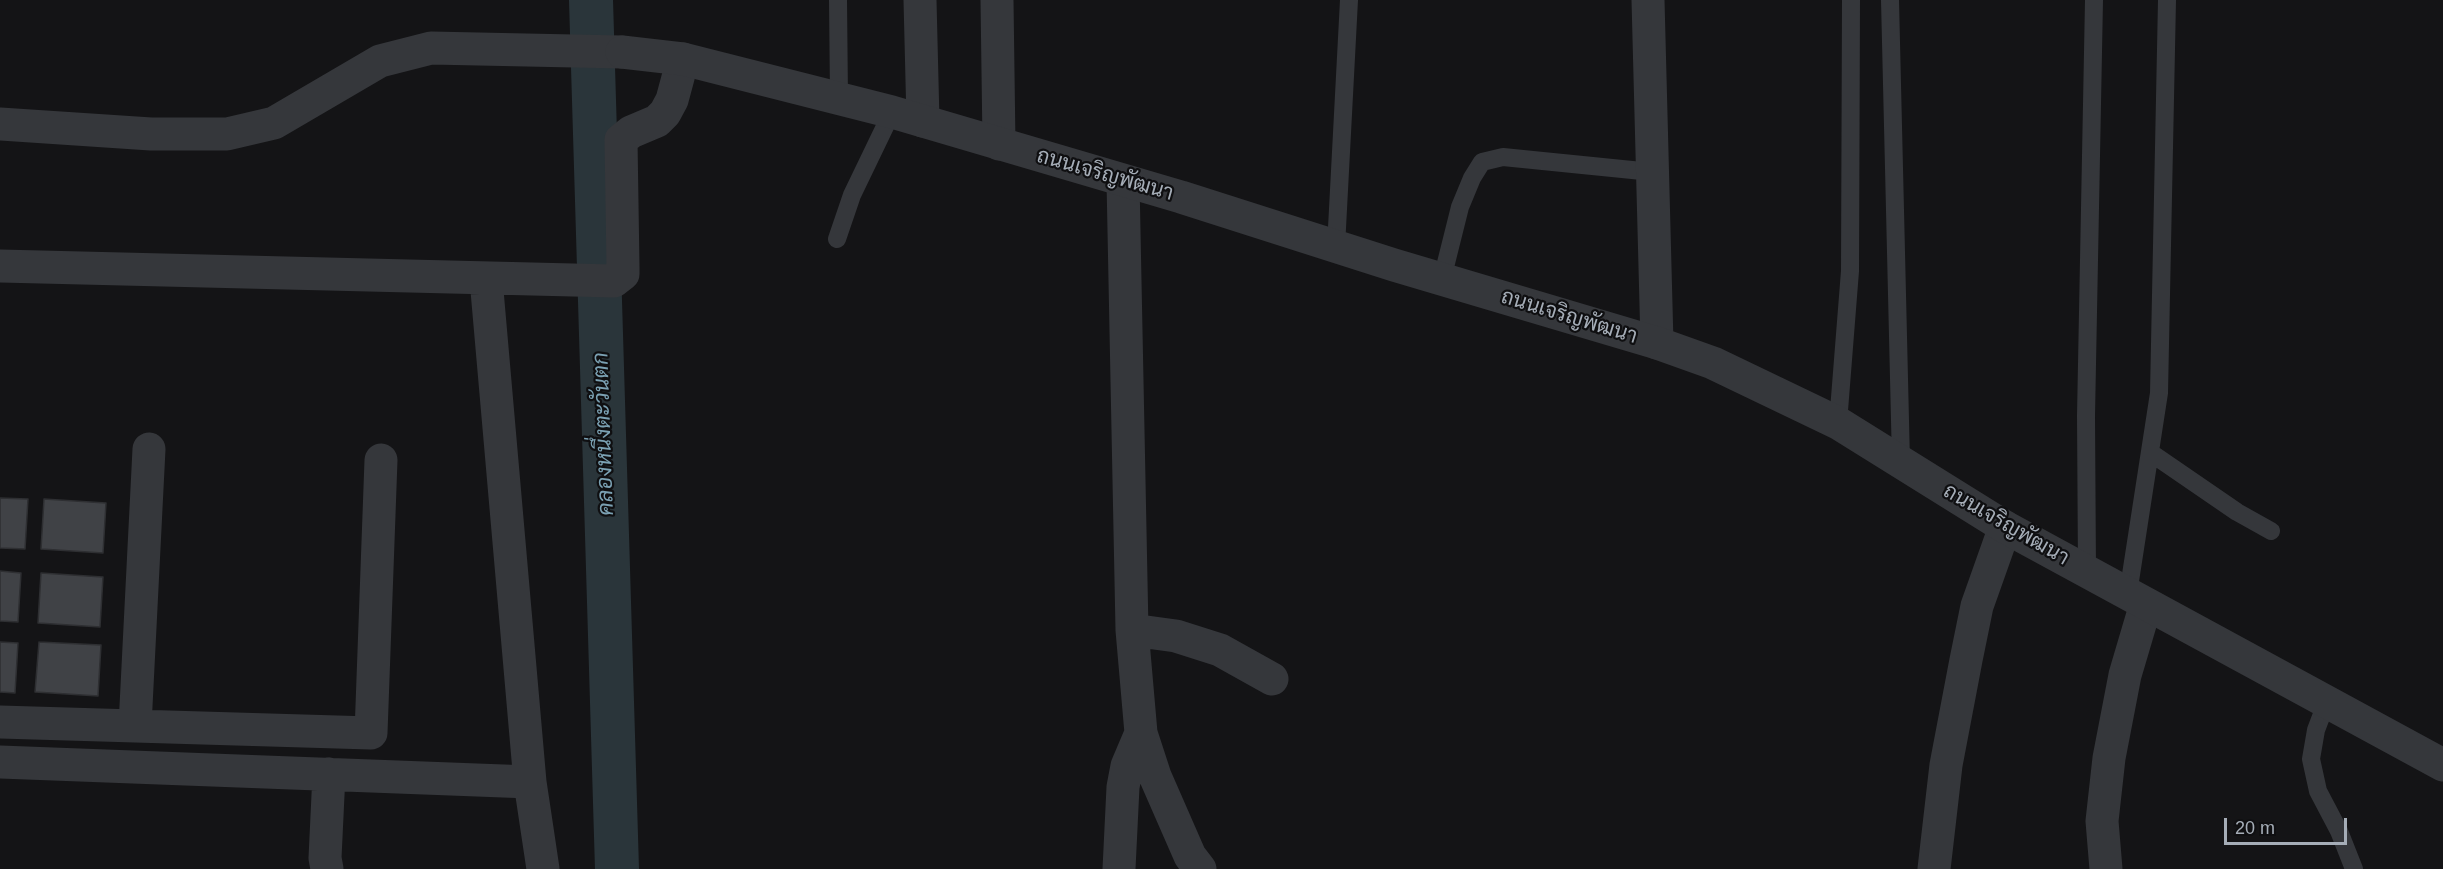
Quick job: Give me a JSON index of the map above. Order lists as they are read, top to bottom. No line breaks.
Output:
{"streets":{"street":["ถนนเจริญพัฒนา"]},"water":["คลองหนึ่งตะวันตก"],"scale_bar":"20 m"}
